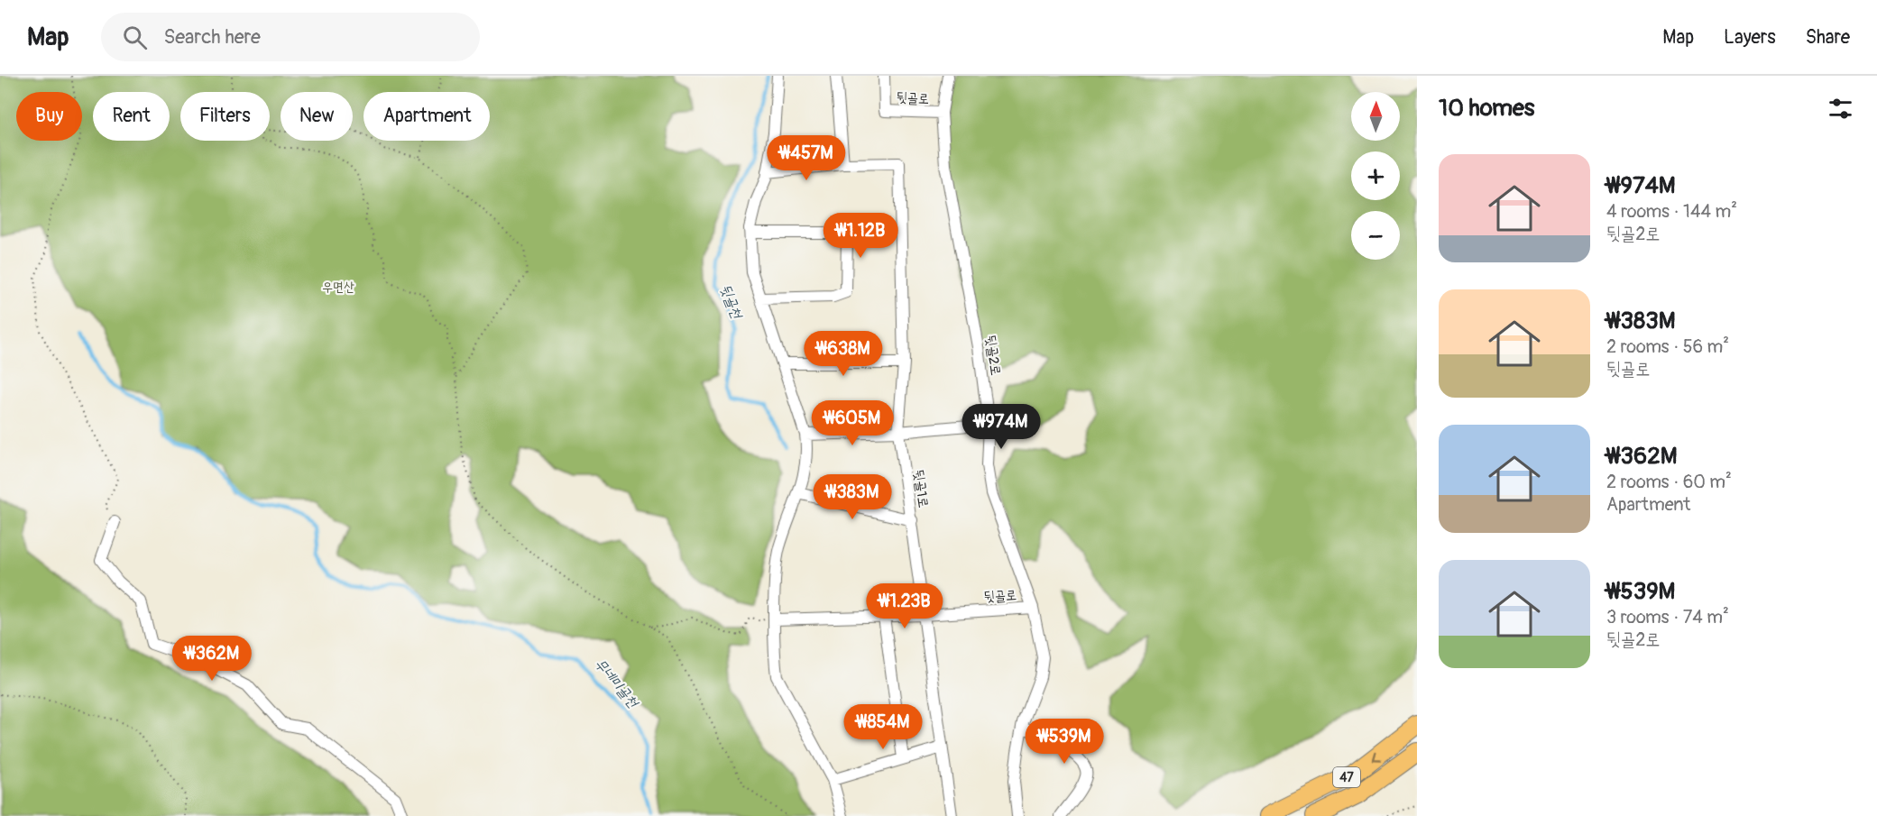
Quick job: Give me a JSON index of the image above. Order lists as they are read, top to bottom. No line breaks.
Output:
{"streets":{"main road":["47"],"street":["뒷골로","뒷골2로","뒷골1로"]},"crossings":[["뒷골로","뒷골2로"],["뒷골로","뒷골1로"]],"water":["뒷골천","무네미골천"],"parks":["우면산"],"north":"top","page":{"header":"Map","search":"Search here","nav":["Map","Layers","Share"],"heading":"10 homes","map_buttons":["+","−"],"chip":["Buy","Rent","Filters","New","Apartment"],"price":["₩457M","₩1.12B","₩638M","₩605M","₩974M","₩383M","₩1.23B","₩362M","₩854M","₩539M"],"list":[{"name":"₩974M","note":"4 rooms · 144 m² · 뒷골2로"},{"name":"₩383M","note":"2 rooms · 56 m² · 뒷골로"},{"name":"₩362M","note":"2 rooms · 60 m² · Apartment"},{"name":"₩539M","note":"3 rooms · 74 m² · 뒷골2로"}]}}
